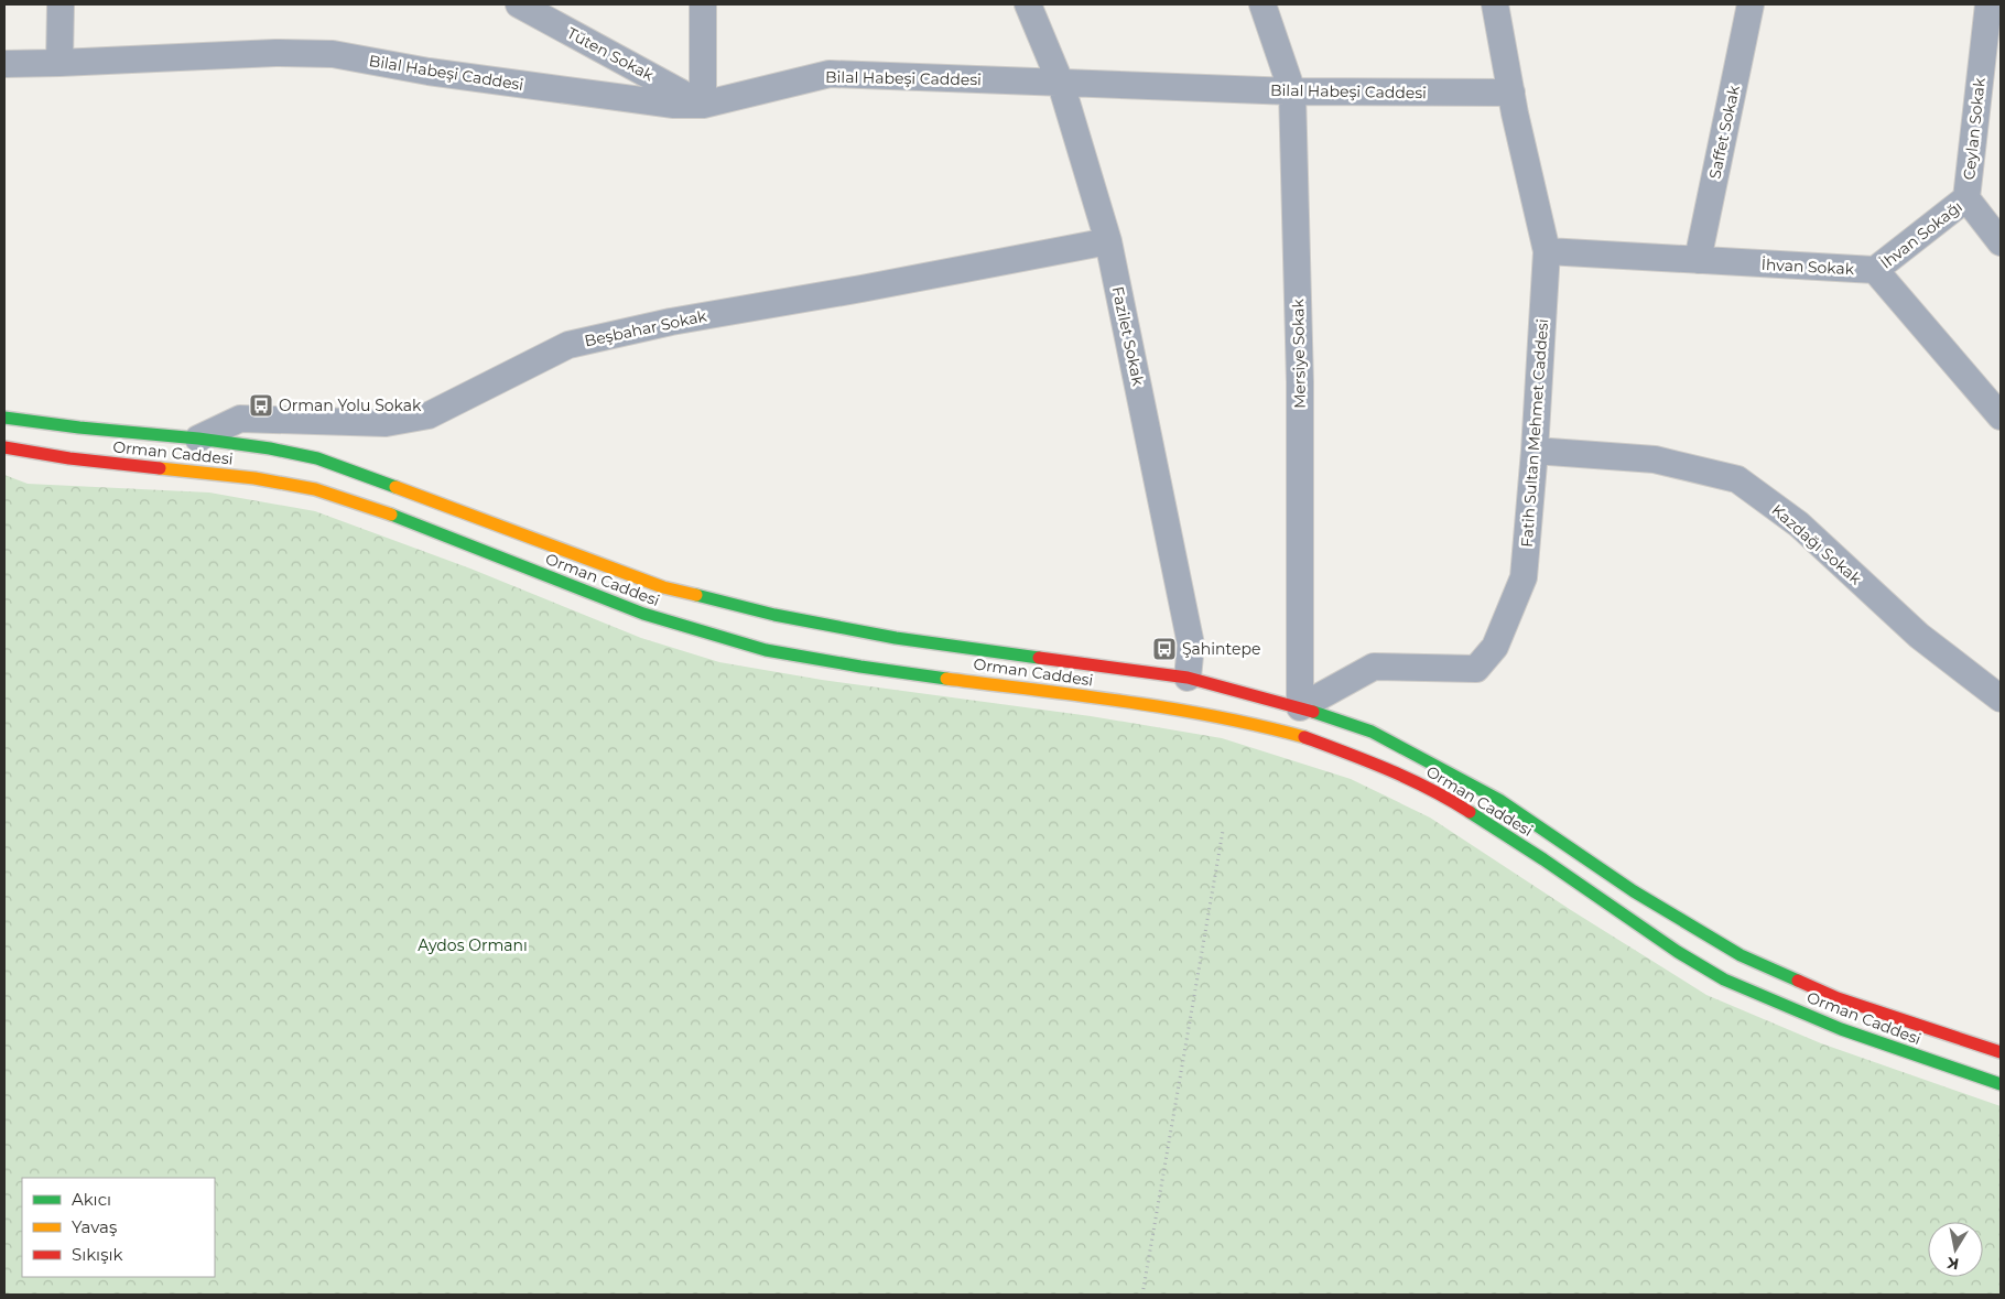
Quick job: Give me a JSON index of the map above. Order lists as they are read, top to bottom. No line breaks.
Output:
{"streets":{"street":["Tüten Sokak","Bilal Habeşi Caddesi","Ceylan Sokak","Saffet Sokak","İhvan Sokağı","İhvan Sokak","Beşbahar Sokak","Fazilet Sokak","Mersiye Sokak","Fatih Sultan Mehmet Caddesi","Orman Caddesi","Kazdağı Sokak"]},"crossings":[["Tüten Sokak","Bilal Habeşi Caddesi"],["Bilal Habeşi Caddesi","Fazilet Sokak"],["Bilal Habeşi Caddesi","Mersiye Sokak"],["Bilal Habeşi Caddesi","Fatih Sultan Mehmet Caddesi"],["Ceylan Sokak","İhvan Sokağı"],["Saffet Sokak","İhvan Sokak"],["İhvan Sokağı","İhvan Sokak"],["İhvan Sokak","Fatih Sultan Mehmet Caddesi"],["Beşbahar Sokak","Fazilet Sokak"],["Beşbahar Sokak","Orman Caddesi"],["Fazilet Sokak","Orman Caddesi"],["Mersiye Sokak","Fatih Sultan Mehmet Caddesi"],["Mersiye Sokak","Orman Caddesi"],["Fatih Sultan Mehmet Caddesi","Orman Caddesi"],["Fatih Sultan Mehmet Caddesi","Kazdağı Sokak"]],"parks":["Aydos Ormanı"],"places":{"bus stop":["Orman Yolu Sokak","Şahintepe"]},"legend":["Akıcı","Yavaş","Sıkışık"],"north":"bottom"}
